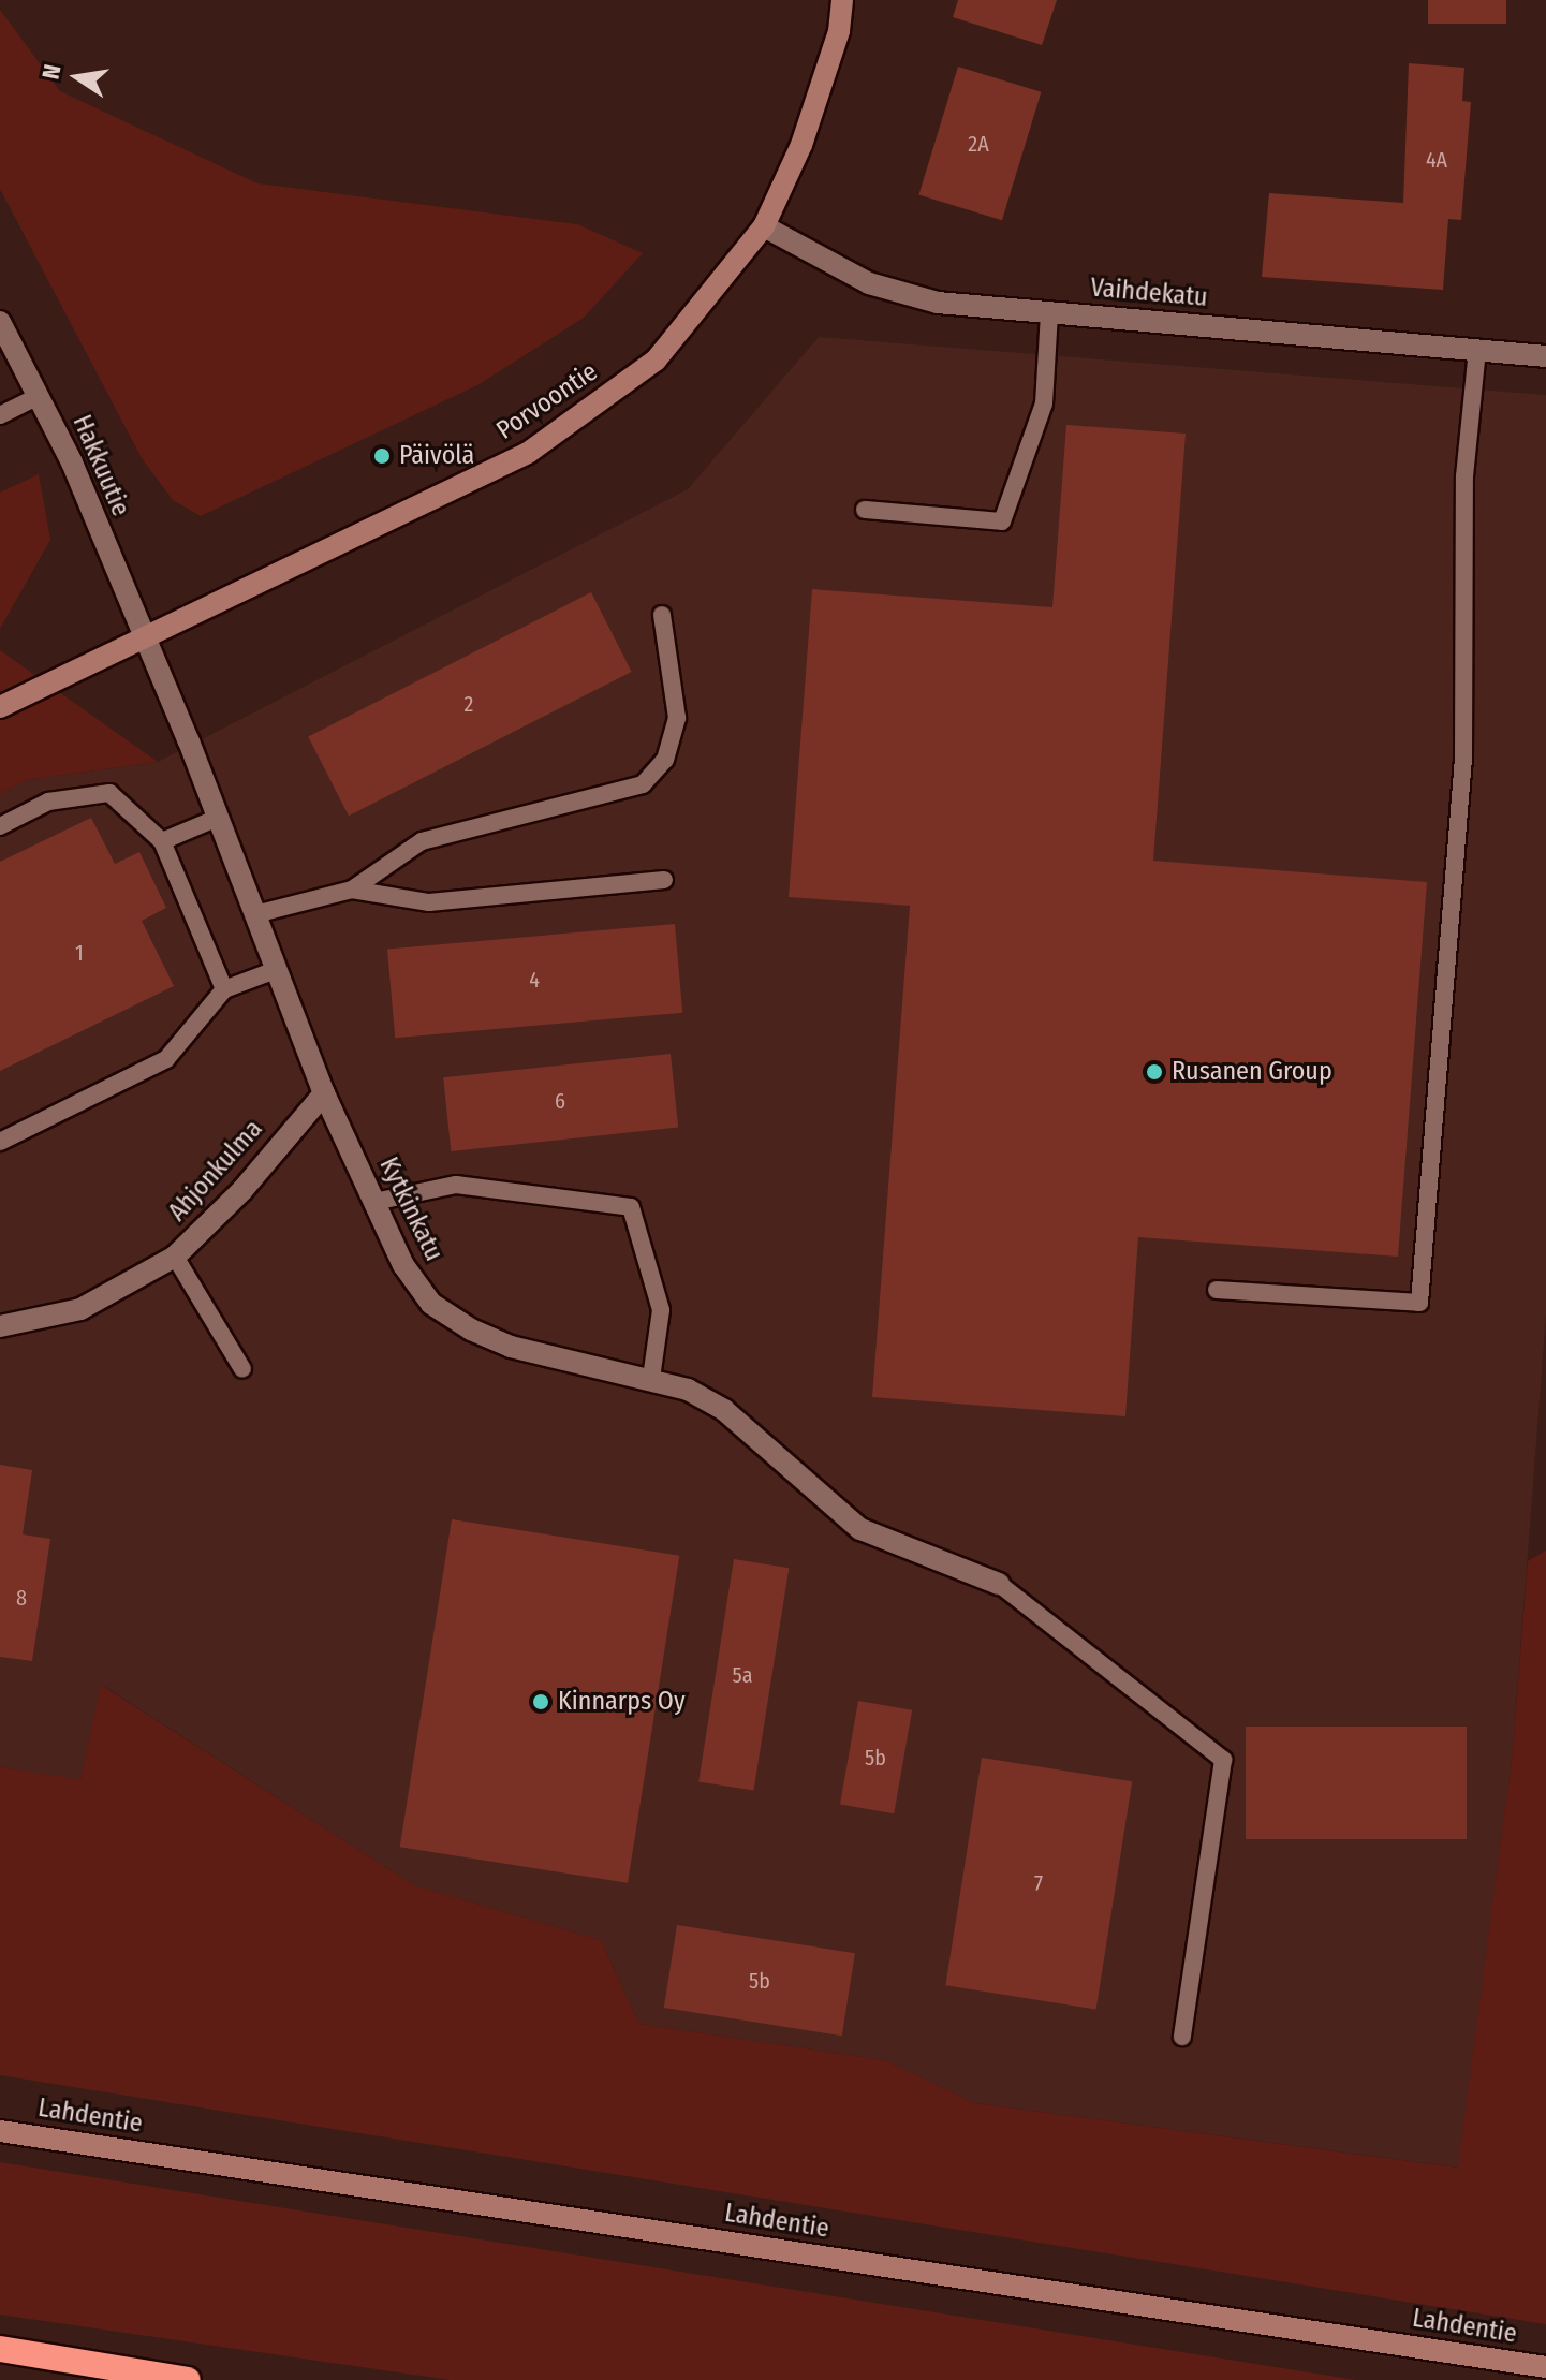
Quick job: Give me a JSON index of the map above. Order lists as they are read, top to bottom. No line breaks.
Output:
{"streets":{"main road":["Porvoontie","Lahdentie"],"street":["Vaihdekatu","Hakkuutie","Ahjonkulma","Kytkinkatu"]},"crossings":[["Vaihdekatu","Porvoontie"],["Porvoontie","Hakkuutie"],["Porvoontie","Kytkinkatu"],["Hakkuutie","Kytkinkatu"],["Ahjonkulma","Kytkinkatu"]],"places":["Päivölä","Rusanen Group","Kinnarps Oy"],"house_numbers":["2A","4A","2","1","4","6","8","5a","5b","7","5b"],"north":"left"}
